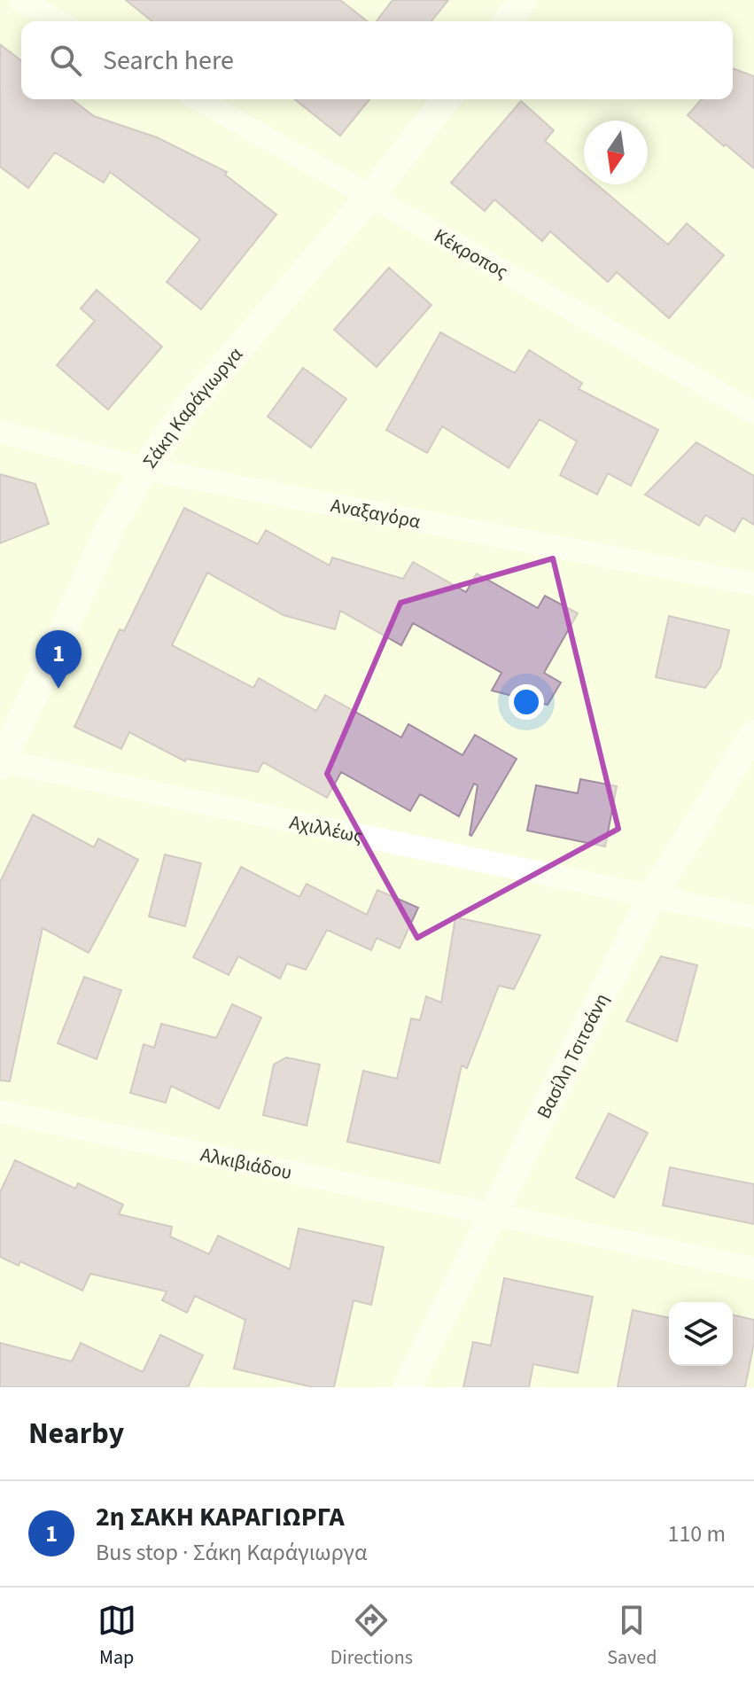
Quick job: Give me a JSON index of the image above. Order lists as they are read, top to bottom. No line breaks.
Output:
{"streets":{"street":["Κέκροπος","Σάκη Καράγιωργα","Αναξαγόρα","Αχιλλέως","Βασίλη Τσιτσάνη","Αλκιβιάδου"]},"crossings":[["Κέκροπος","Σάκη Καράγιωργα"],["Σάκη Καράγιωργα","Αναξαγόρα"],["Σάκη Καράγιωργα","Αχιλλέως"],["Αχιλλέως","Βασίλη Τσιτσάνη"],["Βασίλη Τσιτσάνη","Αλκιβιάδου"]],"north":"bottom","page":{"search":"Search here","pins":"1","heading":"Nearby","list":[{"mark":"1","name":"2η ΣΑΚΗ ΚΑΡΑΓΙΩΡΓΑ","note":"Bus stop · Σάκη Καράγιωργα","value":"110 m"}],"nav":["Map","Directions","Saved"]}}
